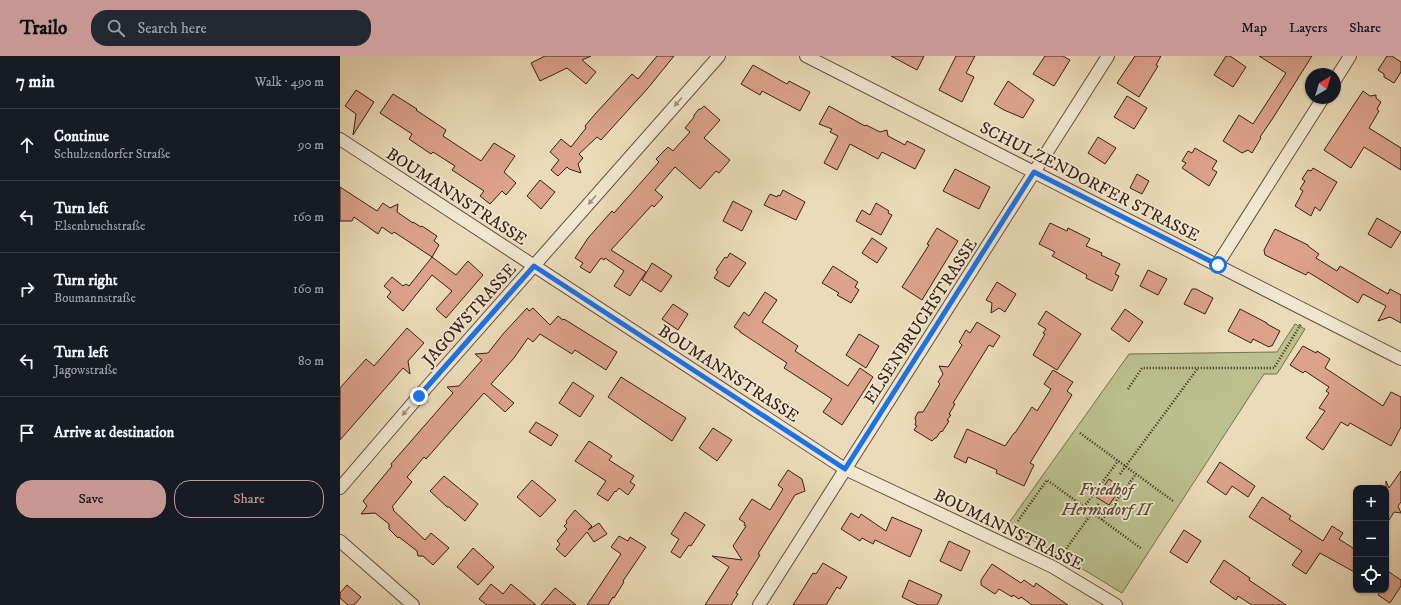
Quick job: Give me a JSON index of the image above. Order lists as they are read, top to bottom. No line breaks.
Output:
{"streets":{"street":["SCHULZENDORFER STRASSE","BOUMANNSTRASSE","JAGOWSTRASSE","ELSENBRUCHSTRASSE"]},"crossings":[["SCHULZENDORFER STRASSE","ELSENBRUCHSTRASSE"],["BOUMANNSTRASSE","JAGOWSTRASSE"],["BOUMANNSTRASSE","ELSENBRUCHSTRASSE"]],"one_way":["JAGOWSTRASSE"],"parks":["Friedhof Hermsdorf II"],"north":"top right","page":{"header":"Trailo","search":"Search here","nav":["Map","Layers","Share"],"heading":["7 min","Walk · 490 m"],"list":[["Continue","Schulzendorfer Straße","90 m"],["Turn left","Elsenbruchstraße","160 m"],["Turn right","Boumannstraße","160 m"],["Turn left","Jagowstraße","80 m"],"Arrive at destination"],"buttons":["Save","Share"],"map_buttons":["+","−"]}}
